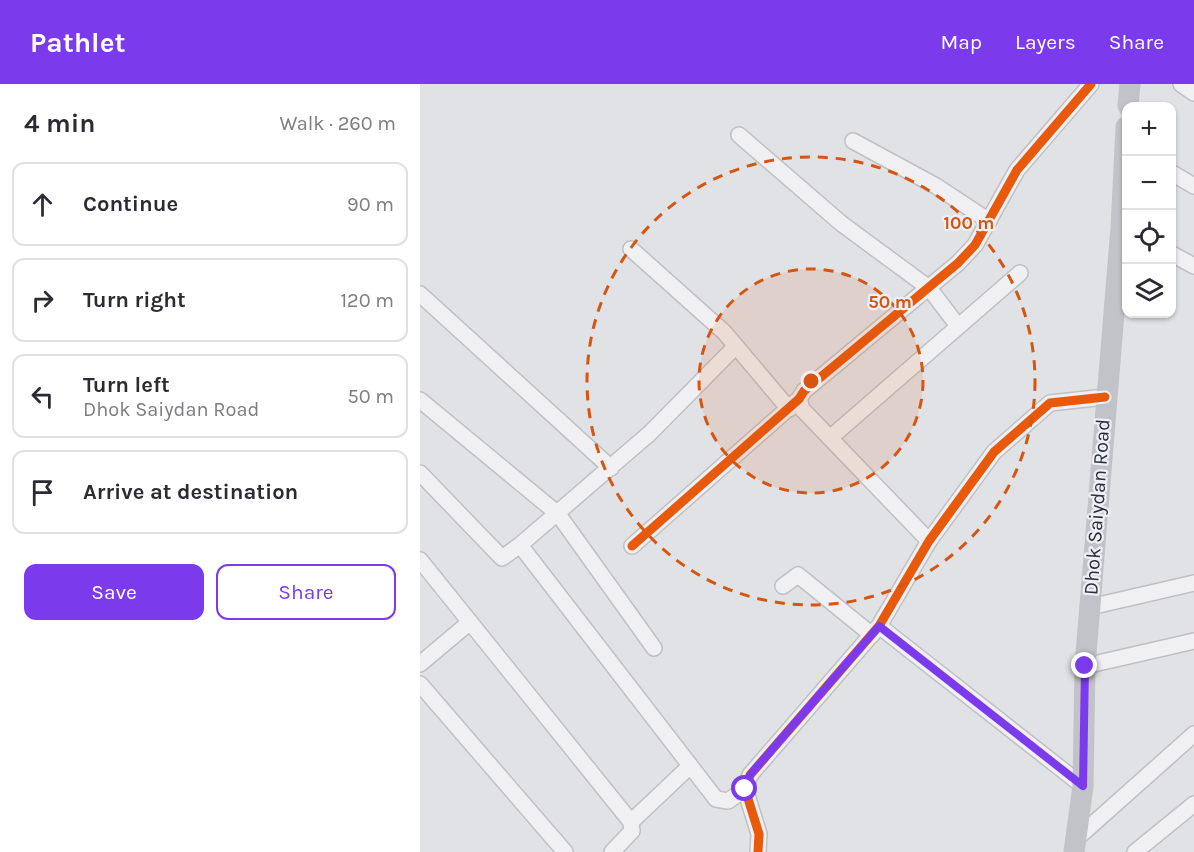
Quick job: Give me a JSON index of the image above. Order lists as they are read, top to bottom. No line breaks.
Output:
{"streets":{"main road":["Dhok Saiydan Road"]},"page":{"header":"Pathlet","nav":["Map","Layers","Share"],"heading":["4 min","Walk · 260 m"],"map_buttons":["+","−"],"list":[["Continue","90 m"],["Turn right","120 m"],["Turn left","Dhok Saiydan Road","50 m"],"Arrive at destination"],"buttons":["Save","Share"]},"rings":["100 m","50 m"]}
